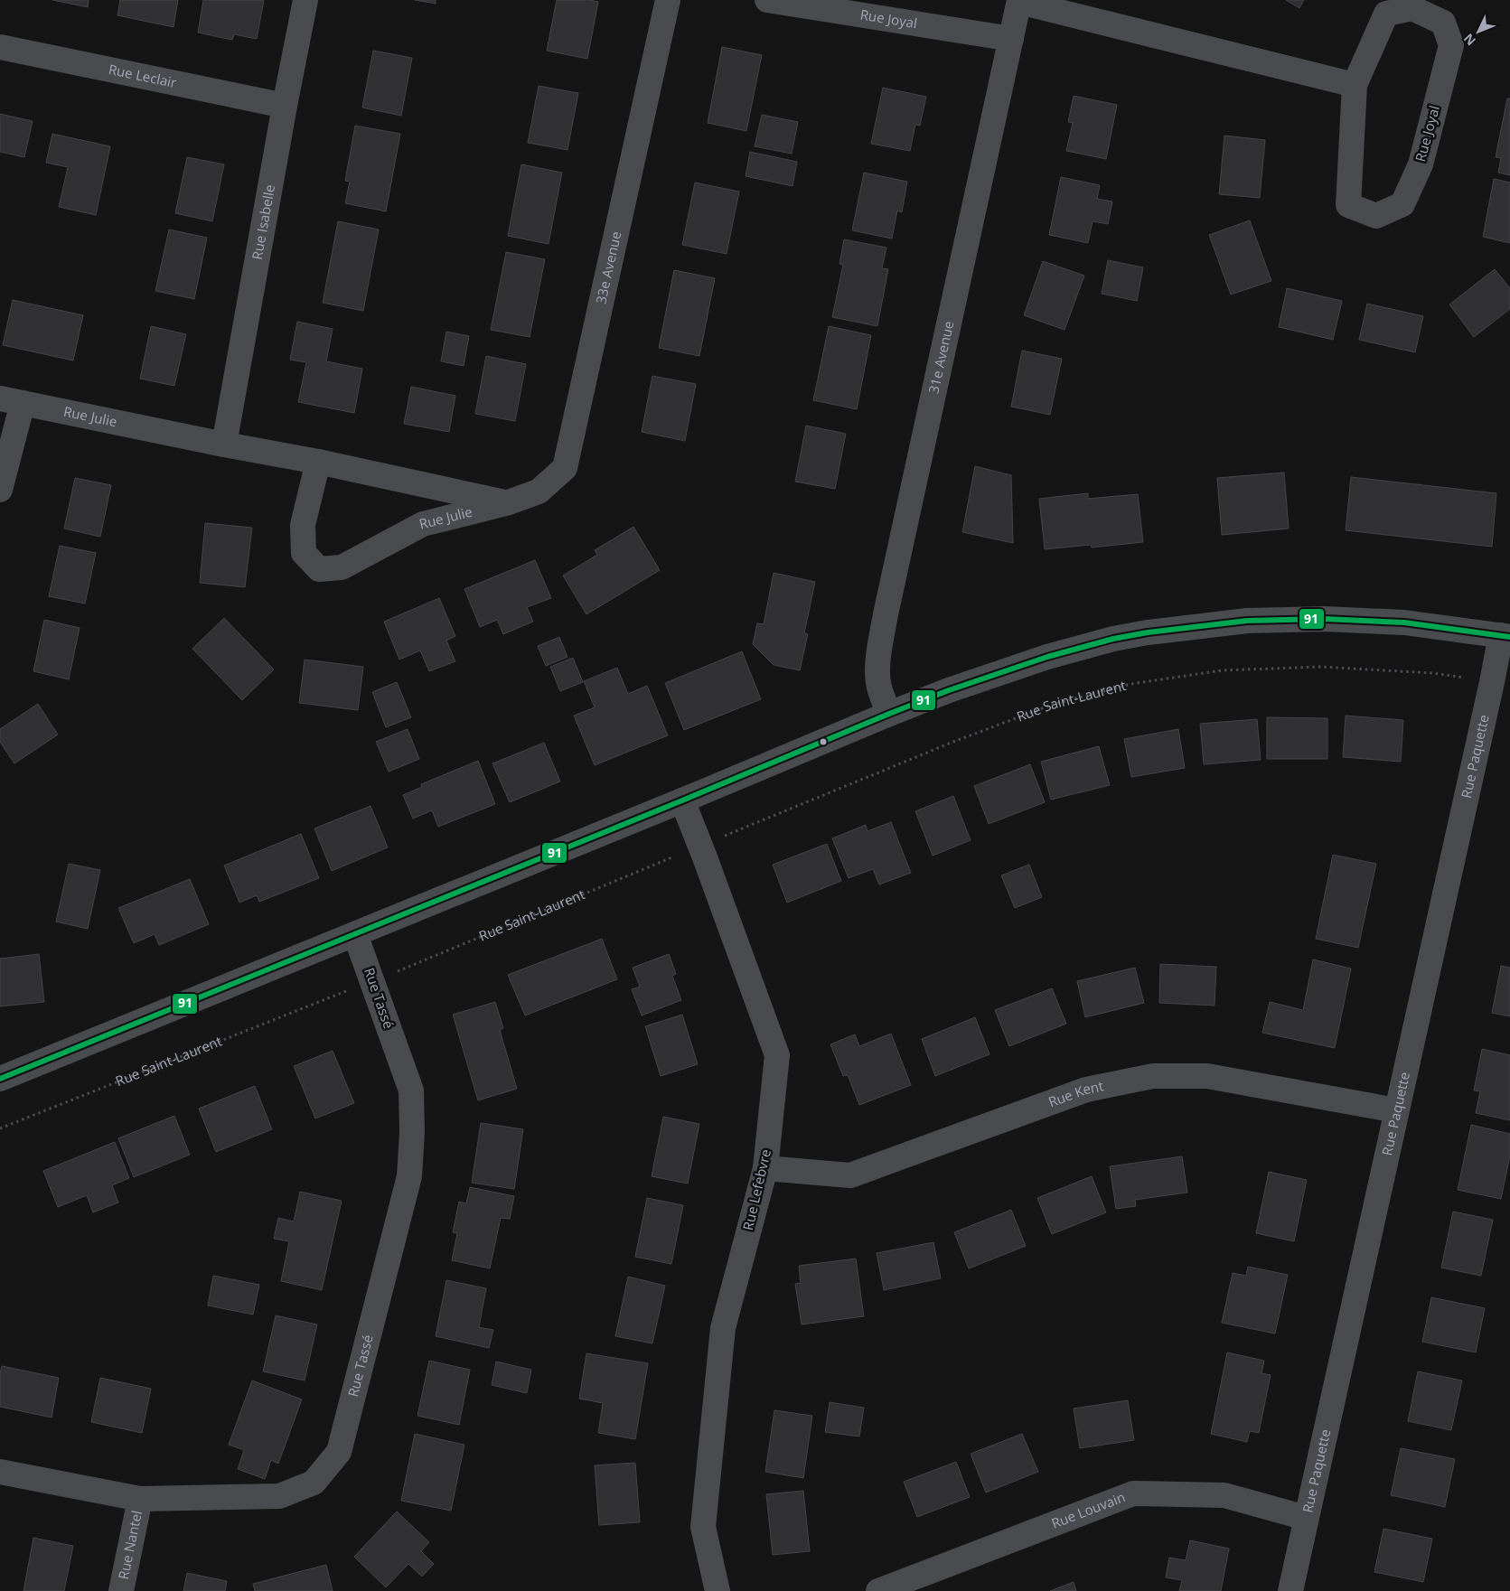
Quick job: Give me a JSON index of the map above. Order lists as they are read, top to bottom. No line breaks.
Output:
{"streets":{"street":["Rue Joyal","Rue Leclair","Rue Isabelle","33e Avenue","31e Avenue","Rue Julie","Rue Paquette","Rue Tassé","Rue Kent","Rue Lefebvre","Rue Louvain","Rue Nantel"],"path":["Rue Saint-Laurent"]},"crossings":[["Rue Joyal","31e Avenue"],["Rue Leclair","Rue Isabelle"],["Rue Isabelle","Rue Julie"],["33e Avenue","Rue Julie"],["Rue Paquette","Rue Kent"],["Rue Paquette","Rue Louvain"],["Rue Tassé","Rue Nantel"],["Rue Kent","Rue Lefebvre"]],"lines":["transit line 91"],"north":"bottom left"}
